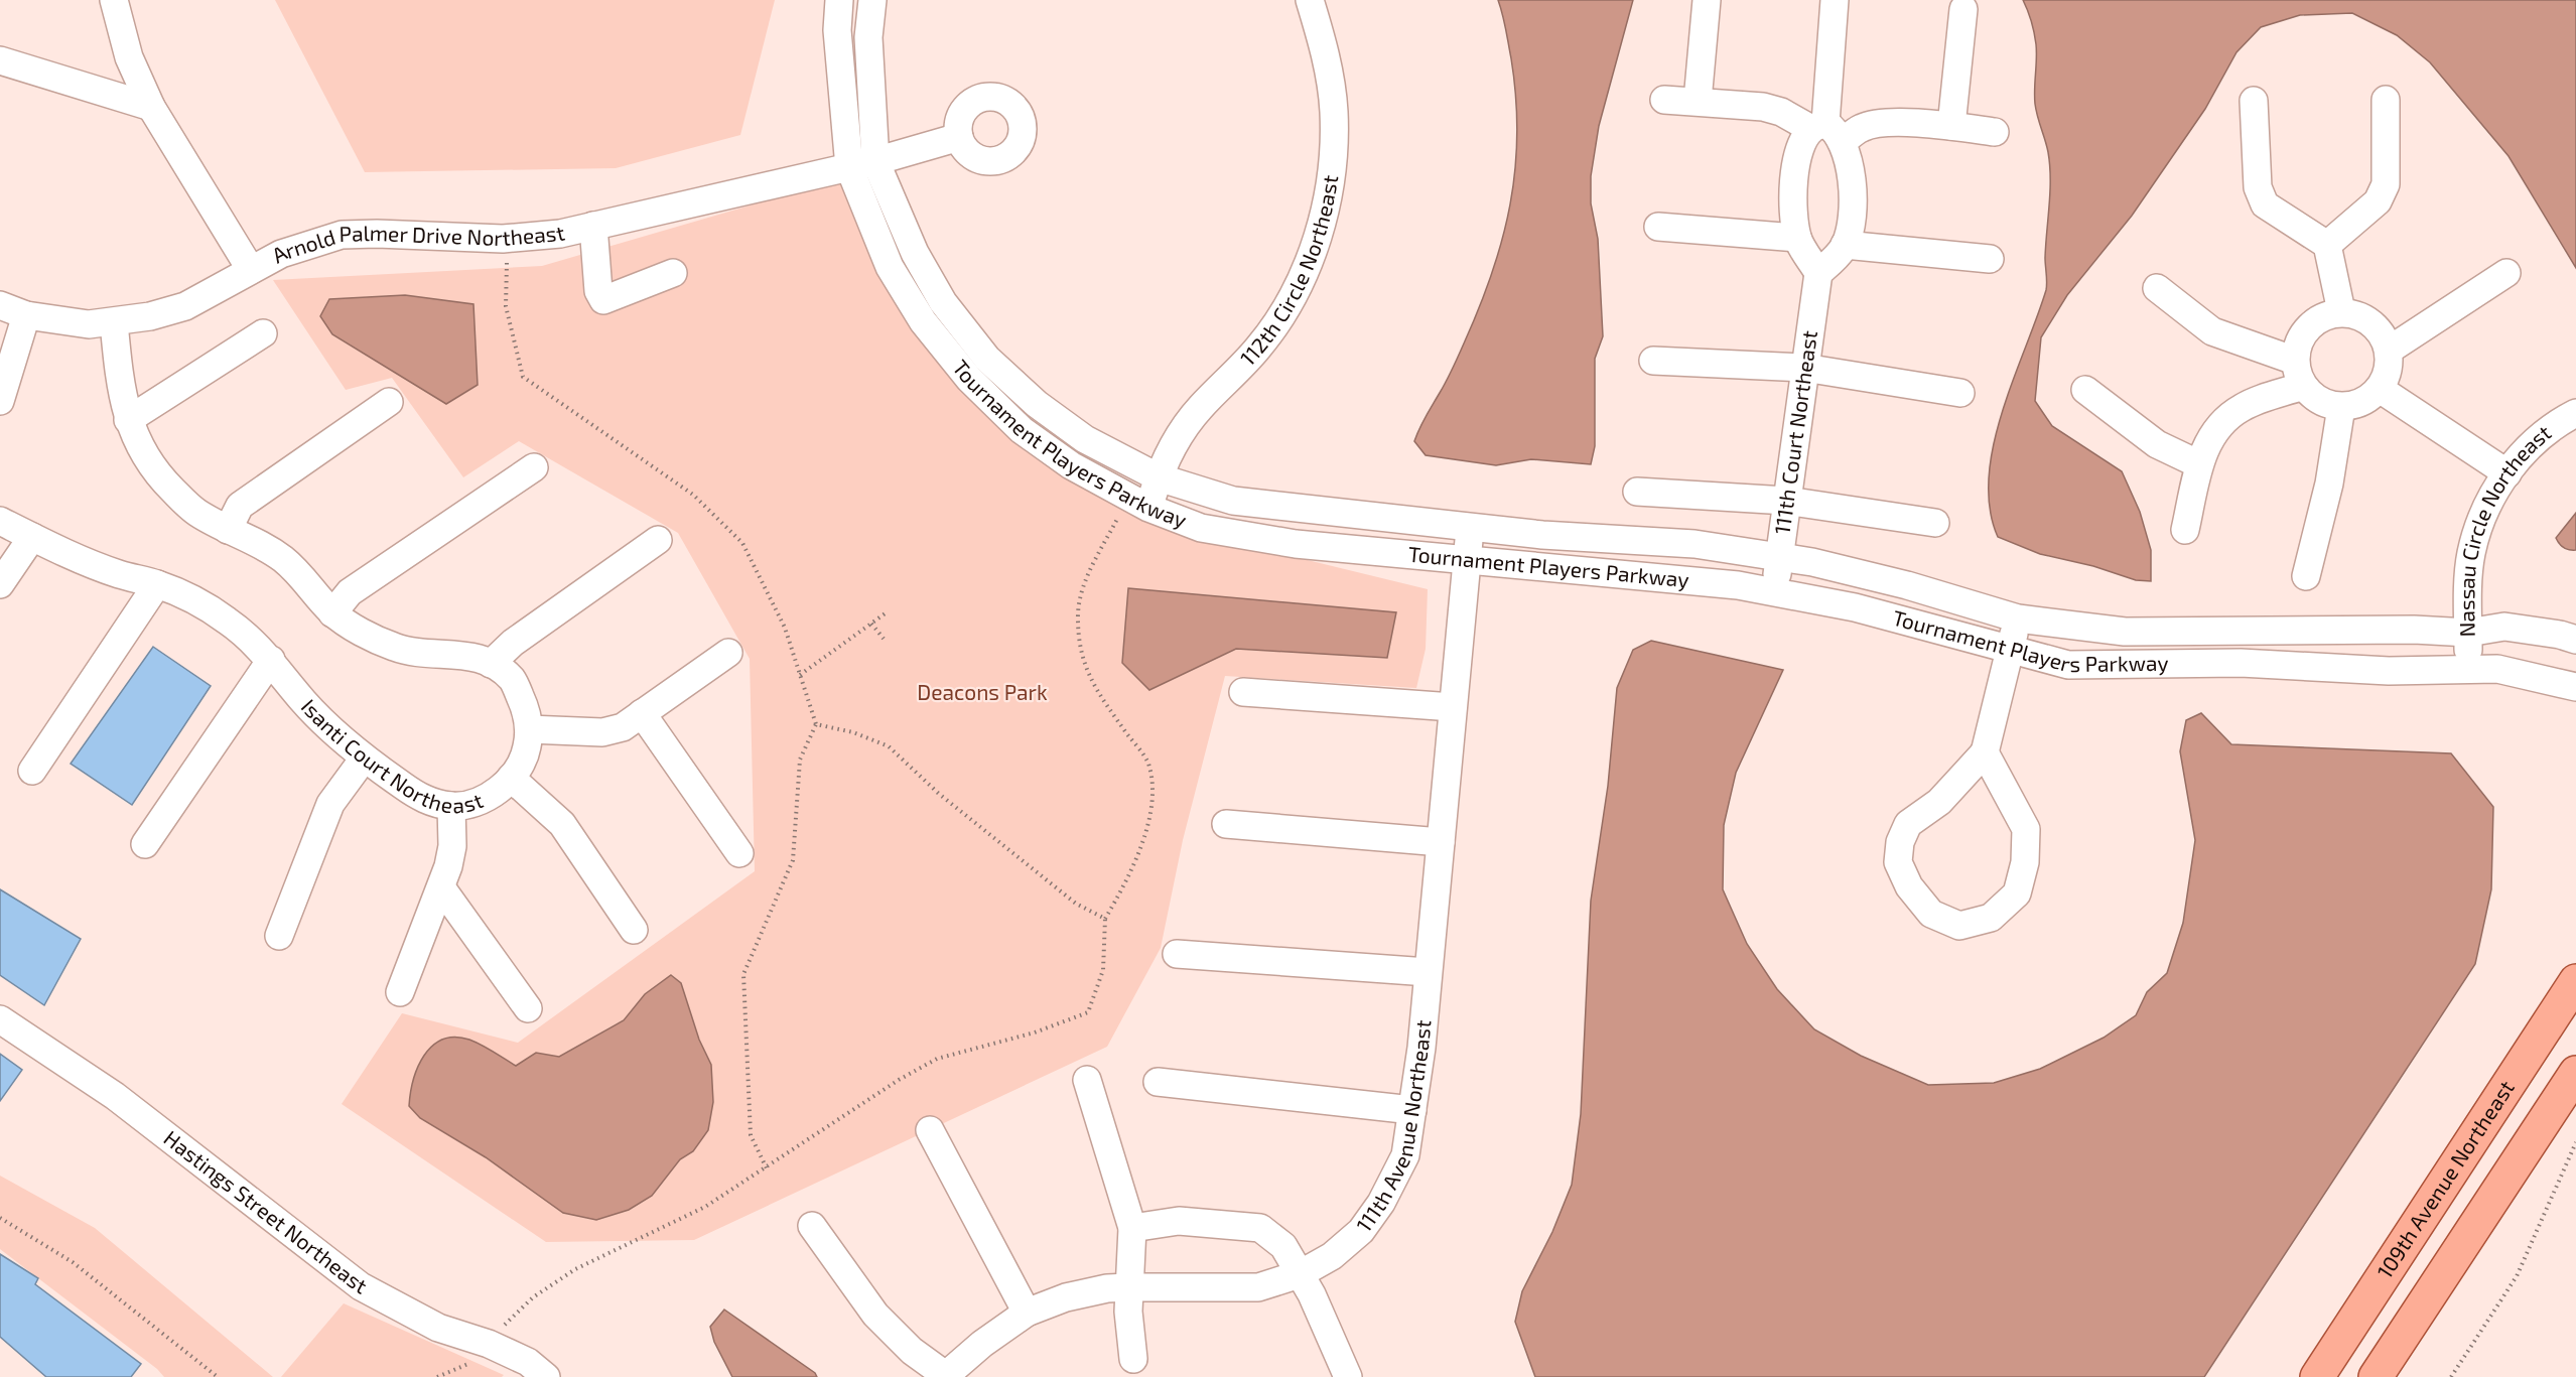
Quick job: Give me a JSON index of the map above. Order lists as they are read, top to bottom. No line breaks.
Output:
{"streets":{"main road":["109th Avenue Northeast"],"street":["Arnold Palmer Drive Northeast","112th Circle Northeast","111th Court Northeast","Tournament Players Parkway","Nassau Circle Northeast","Isanti Court Northeast","111th Avenue Northeast","Hastings Street Northeast"]},"crossings":[["Arnold Palmer Drive Northeast","Tournament Players Parkway"],["Arnold Palmer Drive Northeast","Isanti Court Northeast"],["112th Circle Northeast","Tournament Players Parkway"],["111th Court Northeast","Tournament Players Parkway"],["Tournament Players Parkway","Nassau Circle Northeast"],["Tournament Players Parkway","111th Avenue Northeast"]],"parks":["Deacons Park"]}
